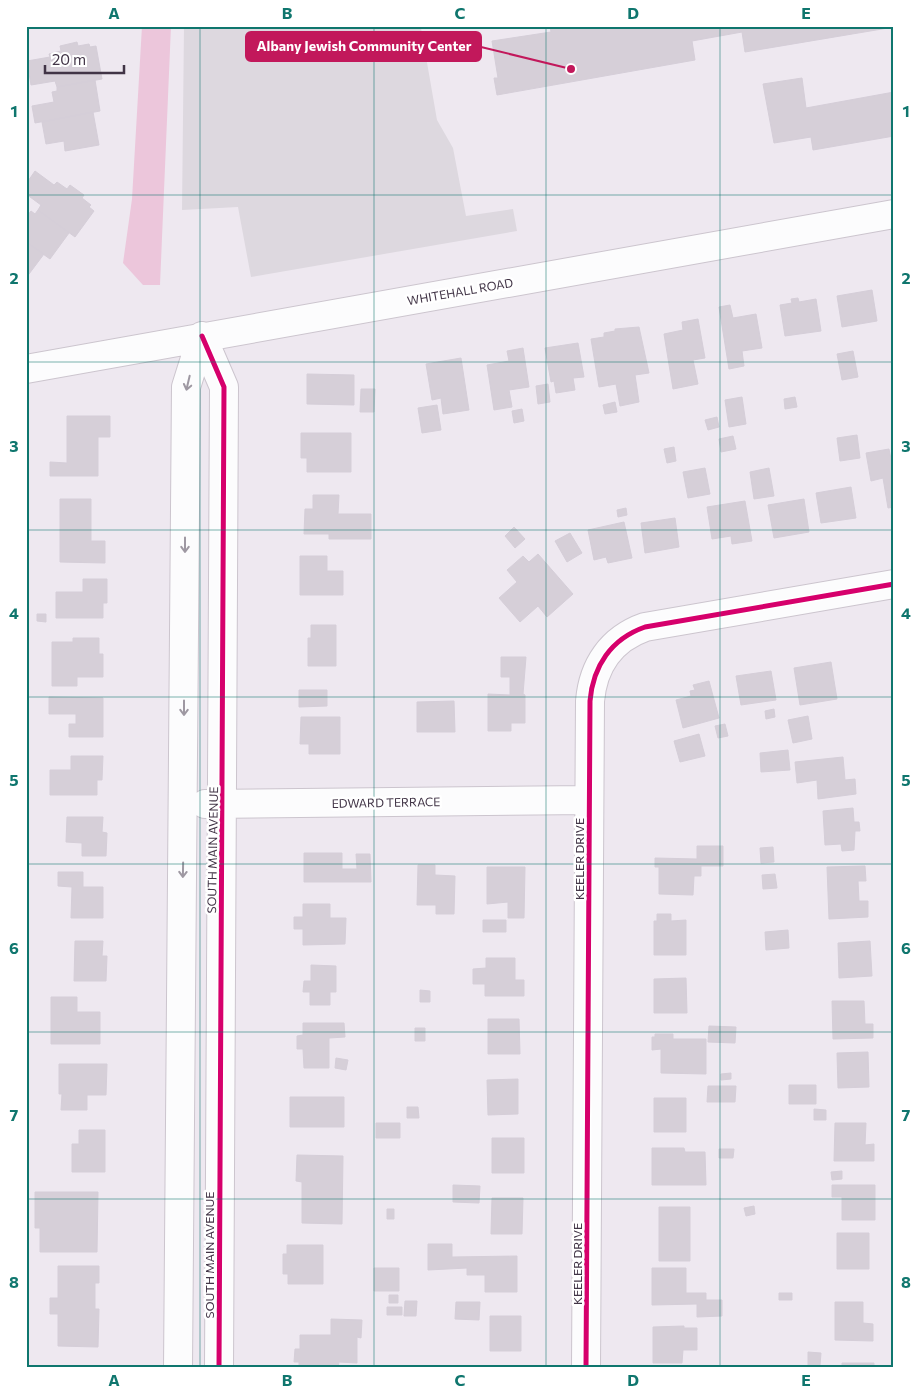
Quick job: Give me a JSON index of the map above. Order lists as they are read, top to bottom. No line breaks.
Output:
{"streets":{"street":["WHITEHALL ROAD","EDWARD TERRACE","SOUTH MAIN AVENUE","KEELER DRIVE"]},"crossings":[["WHITEHALL ROAD","SOUTH MAIN AVENUE"],["EDWARD TERRACE","SOUTH MAIN AVENUE"],["EDWARD TERRACE","KEELER DRIVE"]],"places":["Albany Jewish Community Center"],"scale_bar":"20 m","grid":{"columns":["A","B","C","D","E"],"rows":["1","2","3","4","5","6","7","8"]}}
